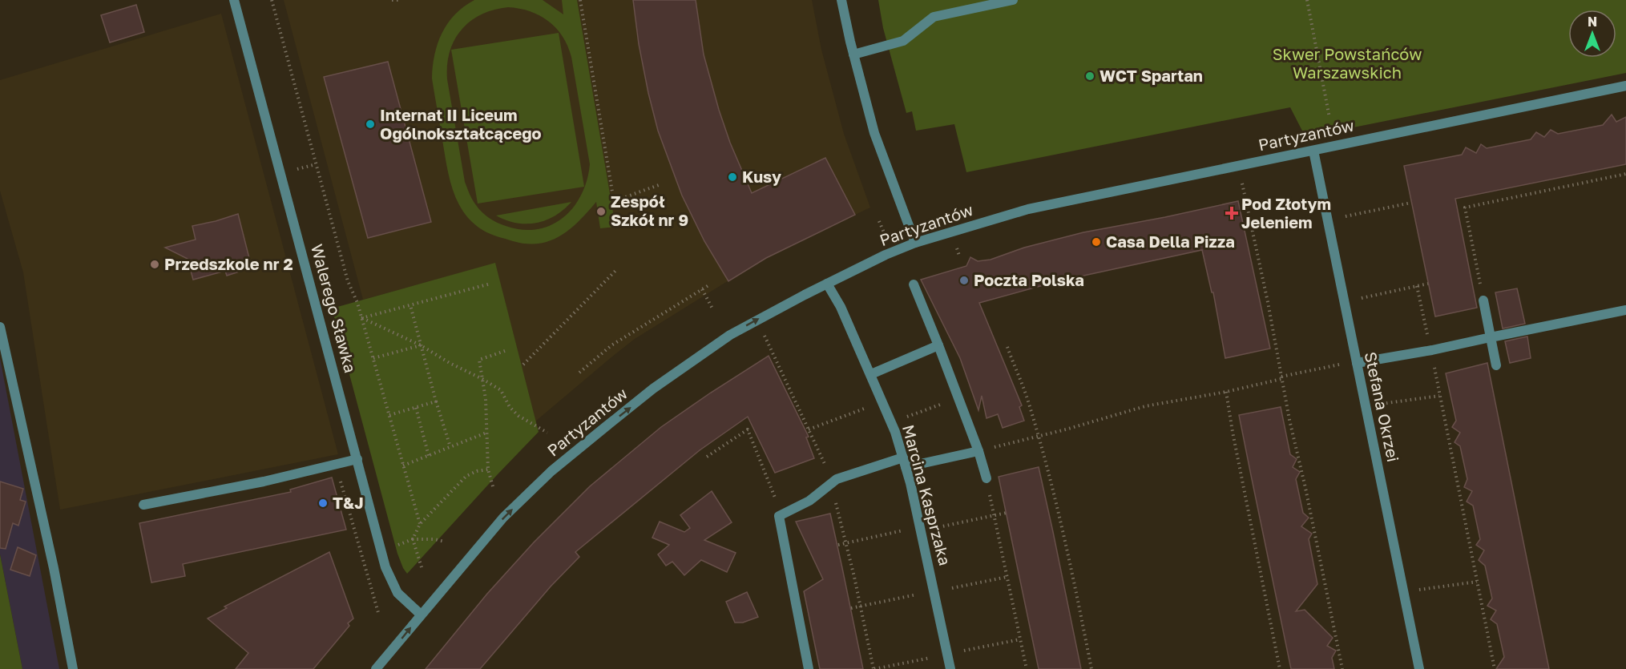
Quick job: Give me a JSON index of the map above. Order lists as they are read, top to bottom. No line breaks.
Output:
{"streets":{"street":["Partyzantów","Walerego Sławka","Stefana Okrzei","Marcina Kasprzaka"]},"crossings":[["Partyzantów","Walerego Sławka"],["Partyzantów","Stefana Okrzei"],["Partyzantów","Marcina Kasprzaka"]],"one_way":["Partyzantów"],"parks":["Skwer Powstańców Warszawskich"],"places":{"other":["WCT Spartan","Internat II Liceum Ogólnokształcącego","Kusy","Zespół Szkół nr 9","Casa Della Pizza","Przedszkole nr 2","Poczta Polska","T&J"],"health":["Pod Złotym Jeleniem"]},"north":"top"}
